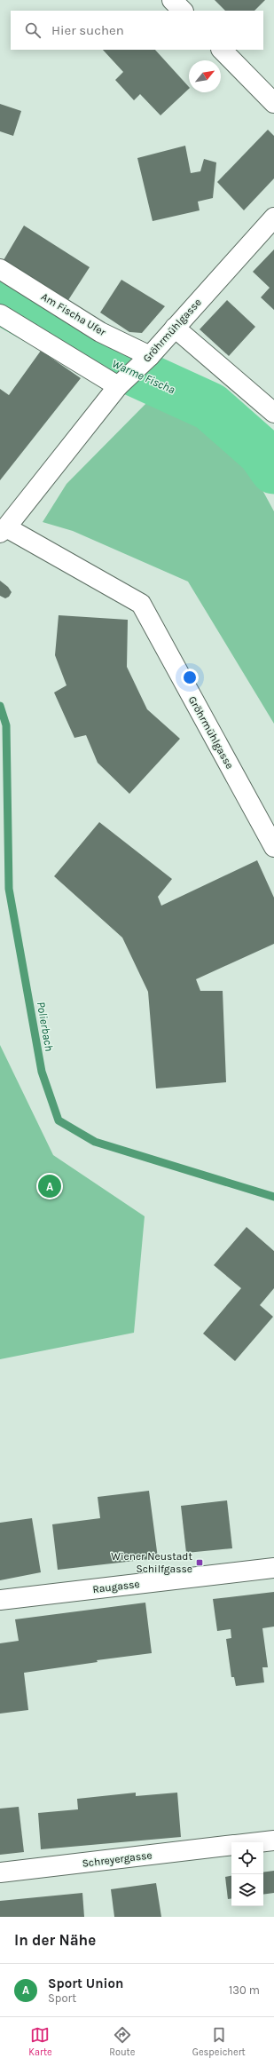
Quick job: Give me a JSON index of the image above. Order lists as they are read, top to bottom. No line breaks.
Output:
{"streets":{"street":["Am Fischa Ufer","Gröhrmühlgasse","Raugasse","Schreyergasse"]},"crossings":[["Am Fischa Ufer","Gröhrmühlgasse"]],"water":["Warme Fischa","Polierbach"],"places":{"transit":["Wiener Neustadt Schilfgasse"]},"north":"top right","page":{"search":"Hier suchen","pins":"A","heading":"In der Nähe","list":[{"mark":"A","name":"Sport Union","note":"Sport","value":"130 m"}],"nav":["Karte","Route","Gespeichert"]}}
